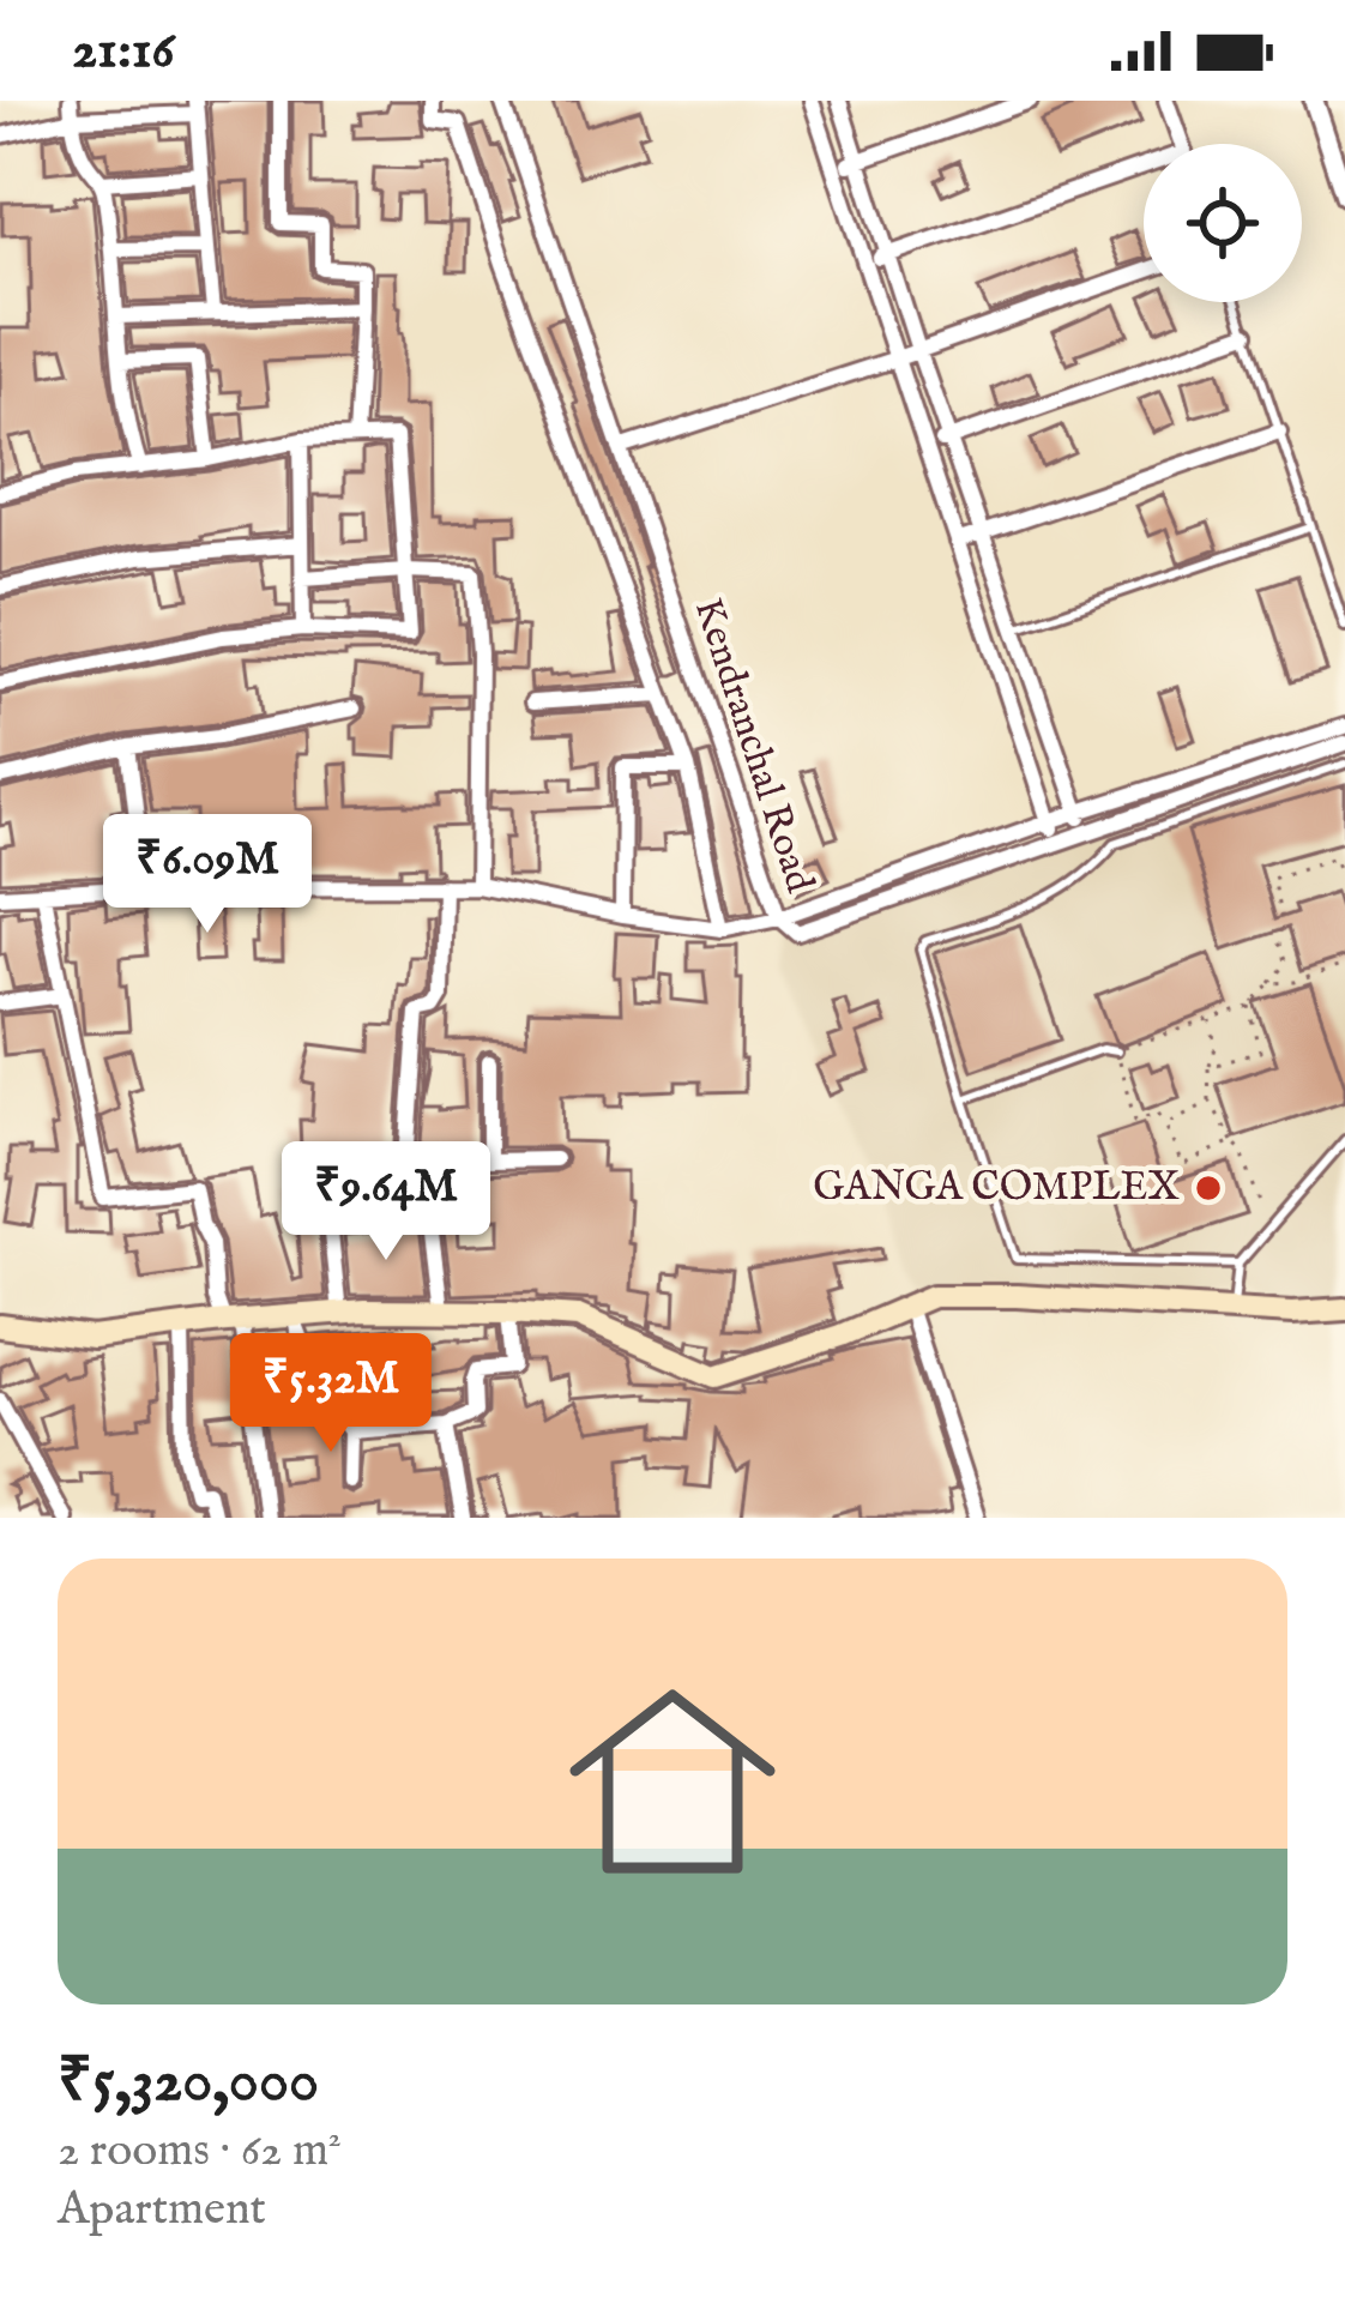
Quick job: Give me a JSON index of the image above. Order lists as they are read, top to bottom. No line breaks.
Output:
{"streets":{"street":["Kendranchal Road"]},"places":["GANGA COMPLEX"],"page":{"status":"21:16","price":["₹6.09M","₹9.64M","₹5.32M"],"list":[{"name":"₹5,320,000","note":"2 rooms · 62 m² · Apartment"}]}}
